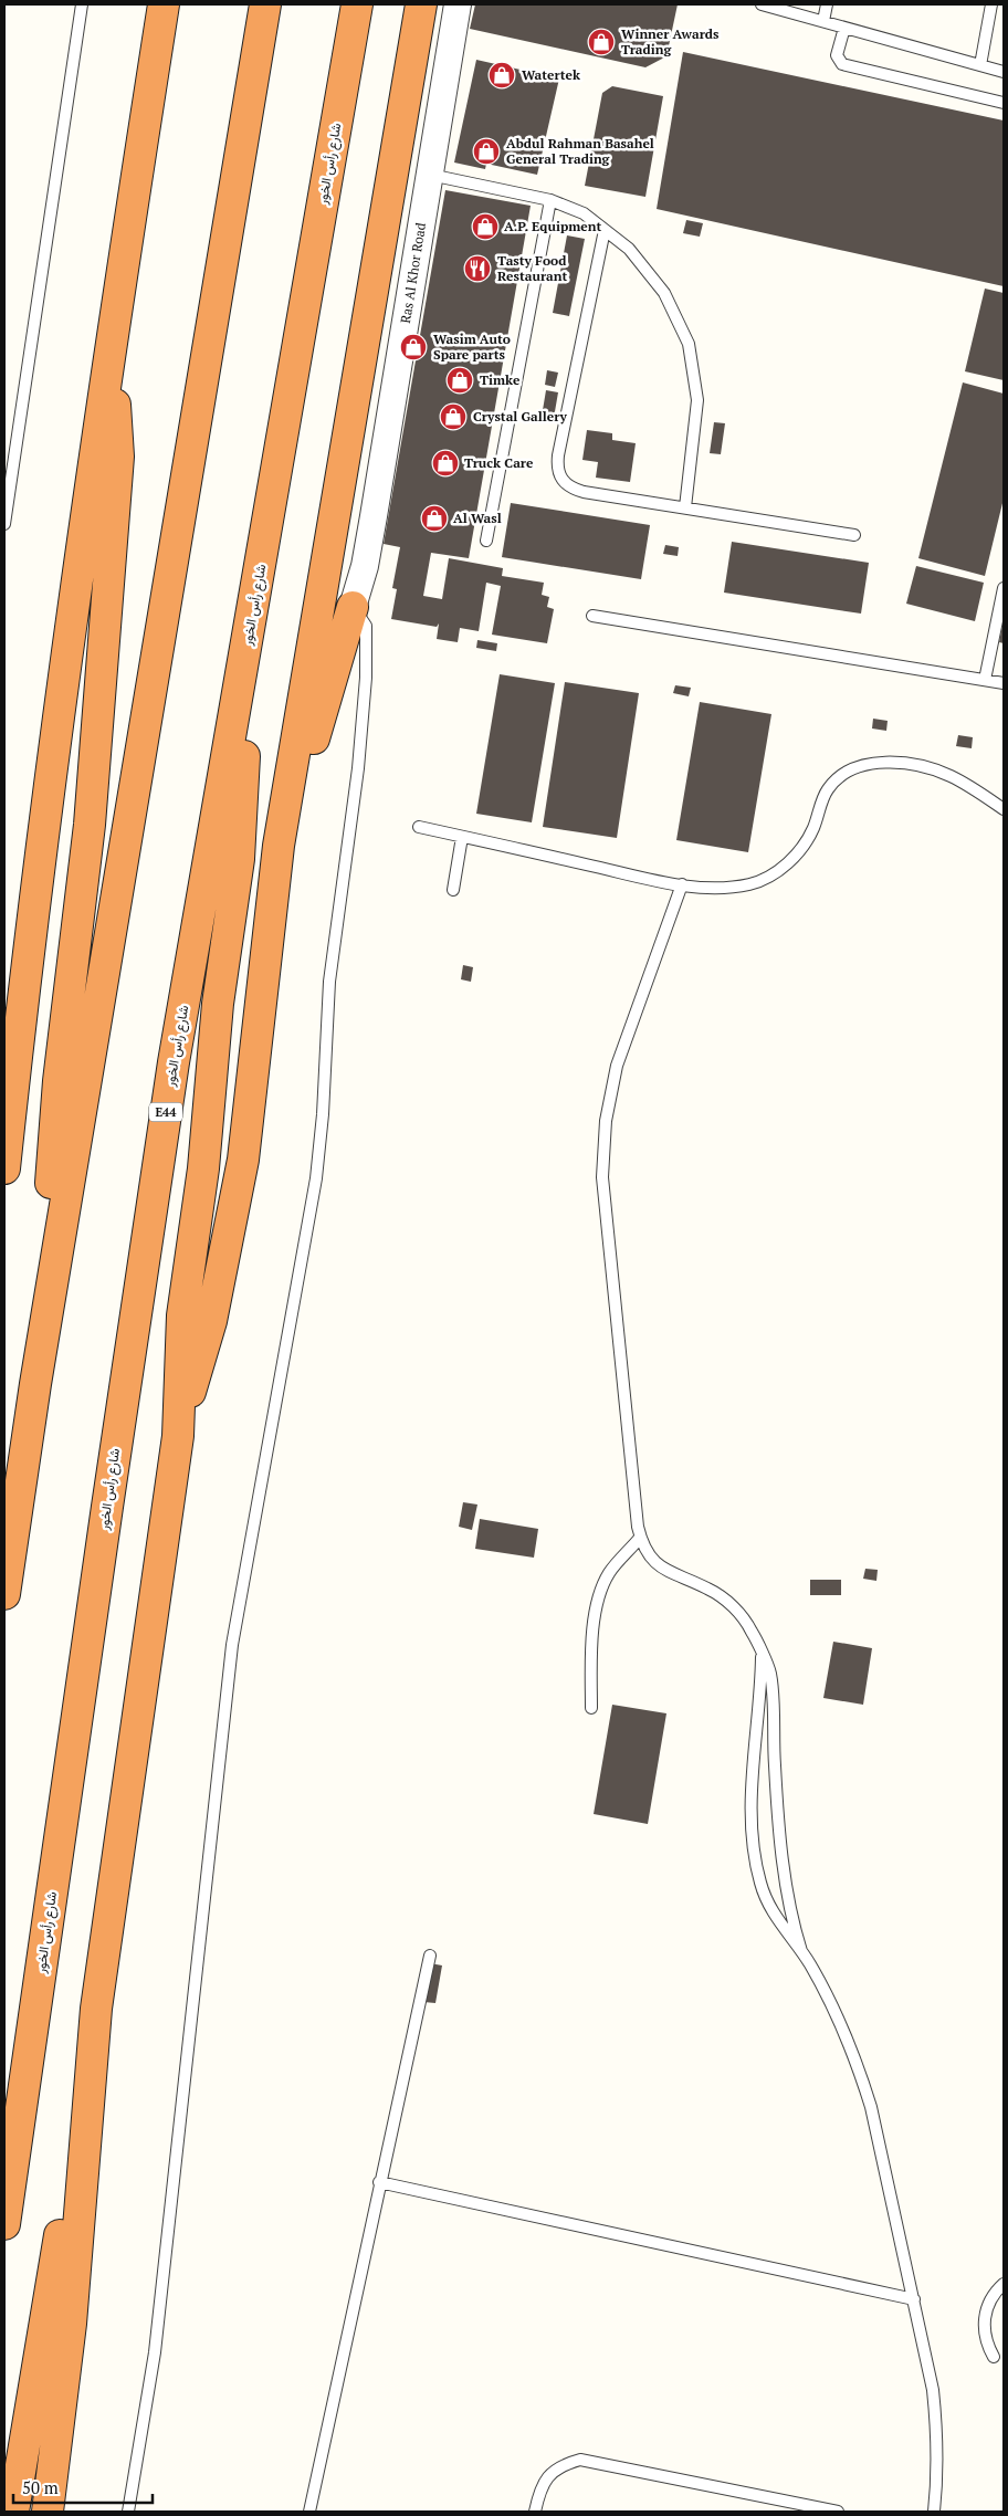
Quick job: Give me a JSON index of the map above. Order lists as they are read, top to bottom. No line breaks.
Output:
{"streets":{"highway":["شارع رأس الخور","E44"],"street":["Ras Al Khor Road"]},"places":{"shop":["Winner Awards Trading","Watertek","Abdul Rahman Basahel General Trading","A.P. Equipment","Wasim Auto Spare parts","Timke","Crystal Gallery","Truck Care","Al Wasl"],"restaurant":["Tasty Food Restaurant"]},"scale_bar":"50 m"}
